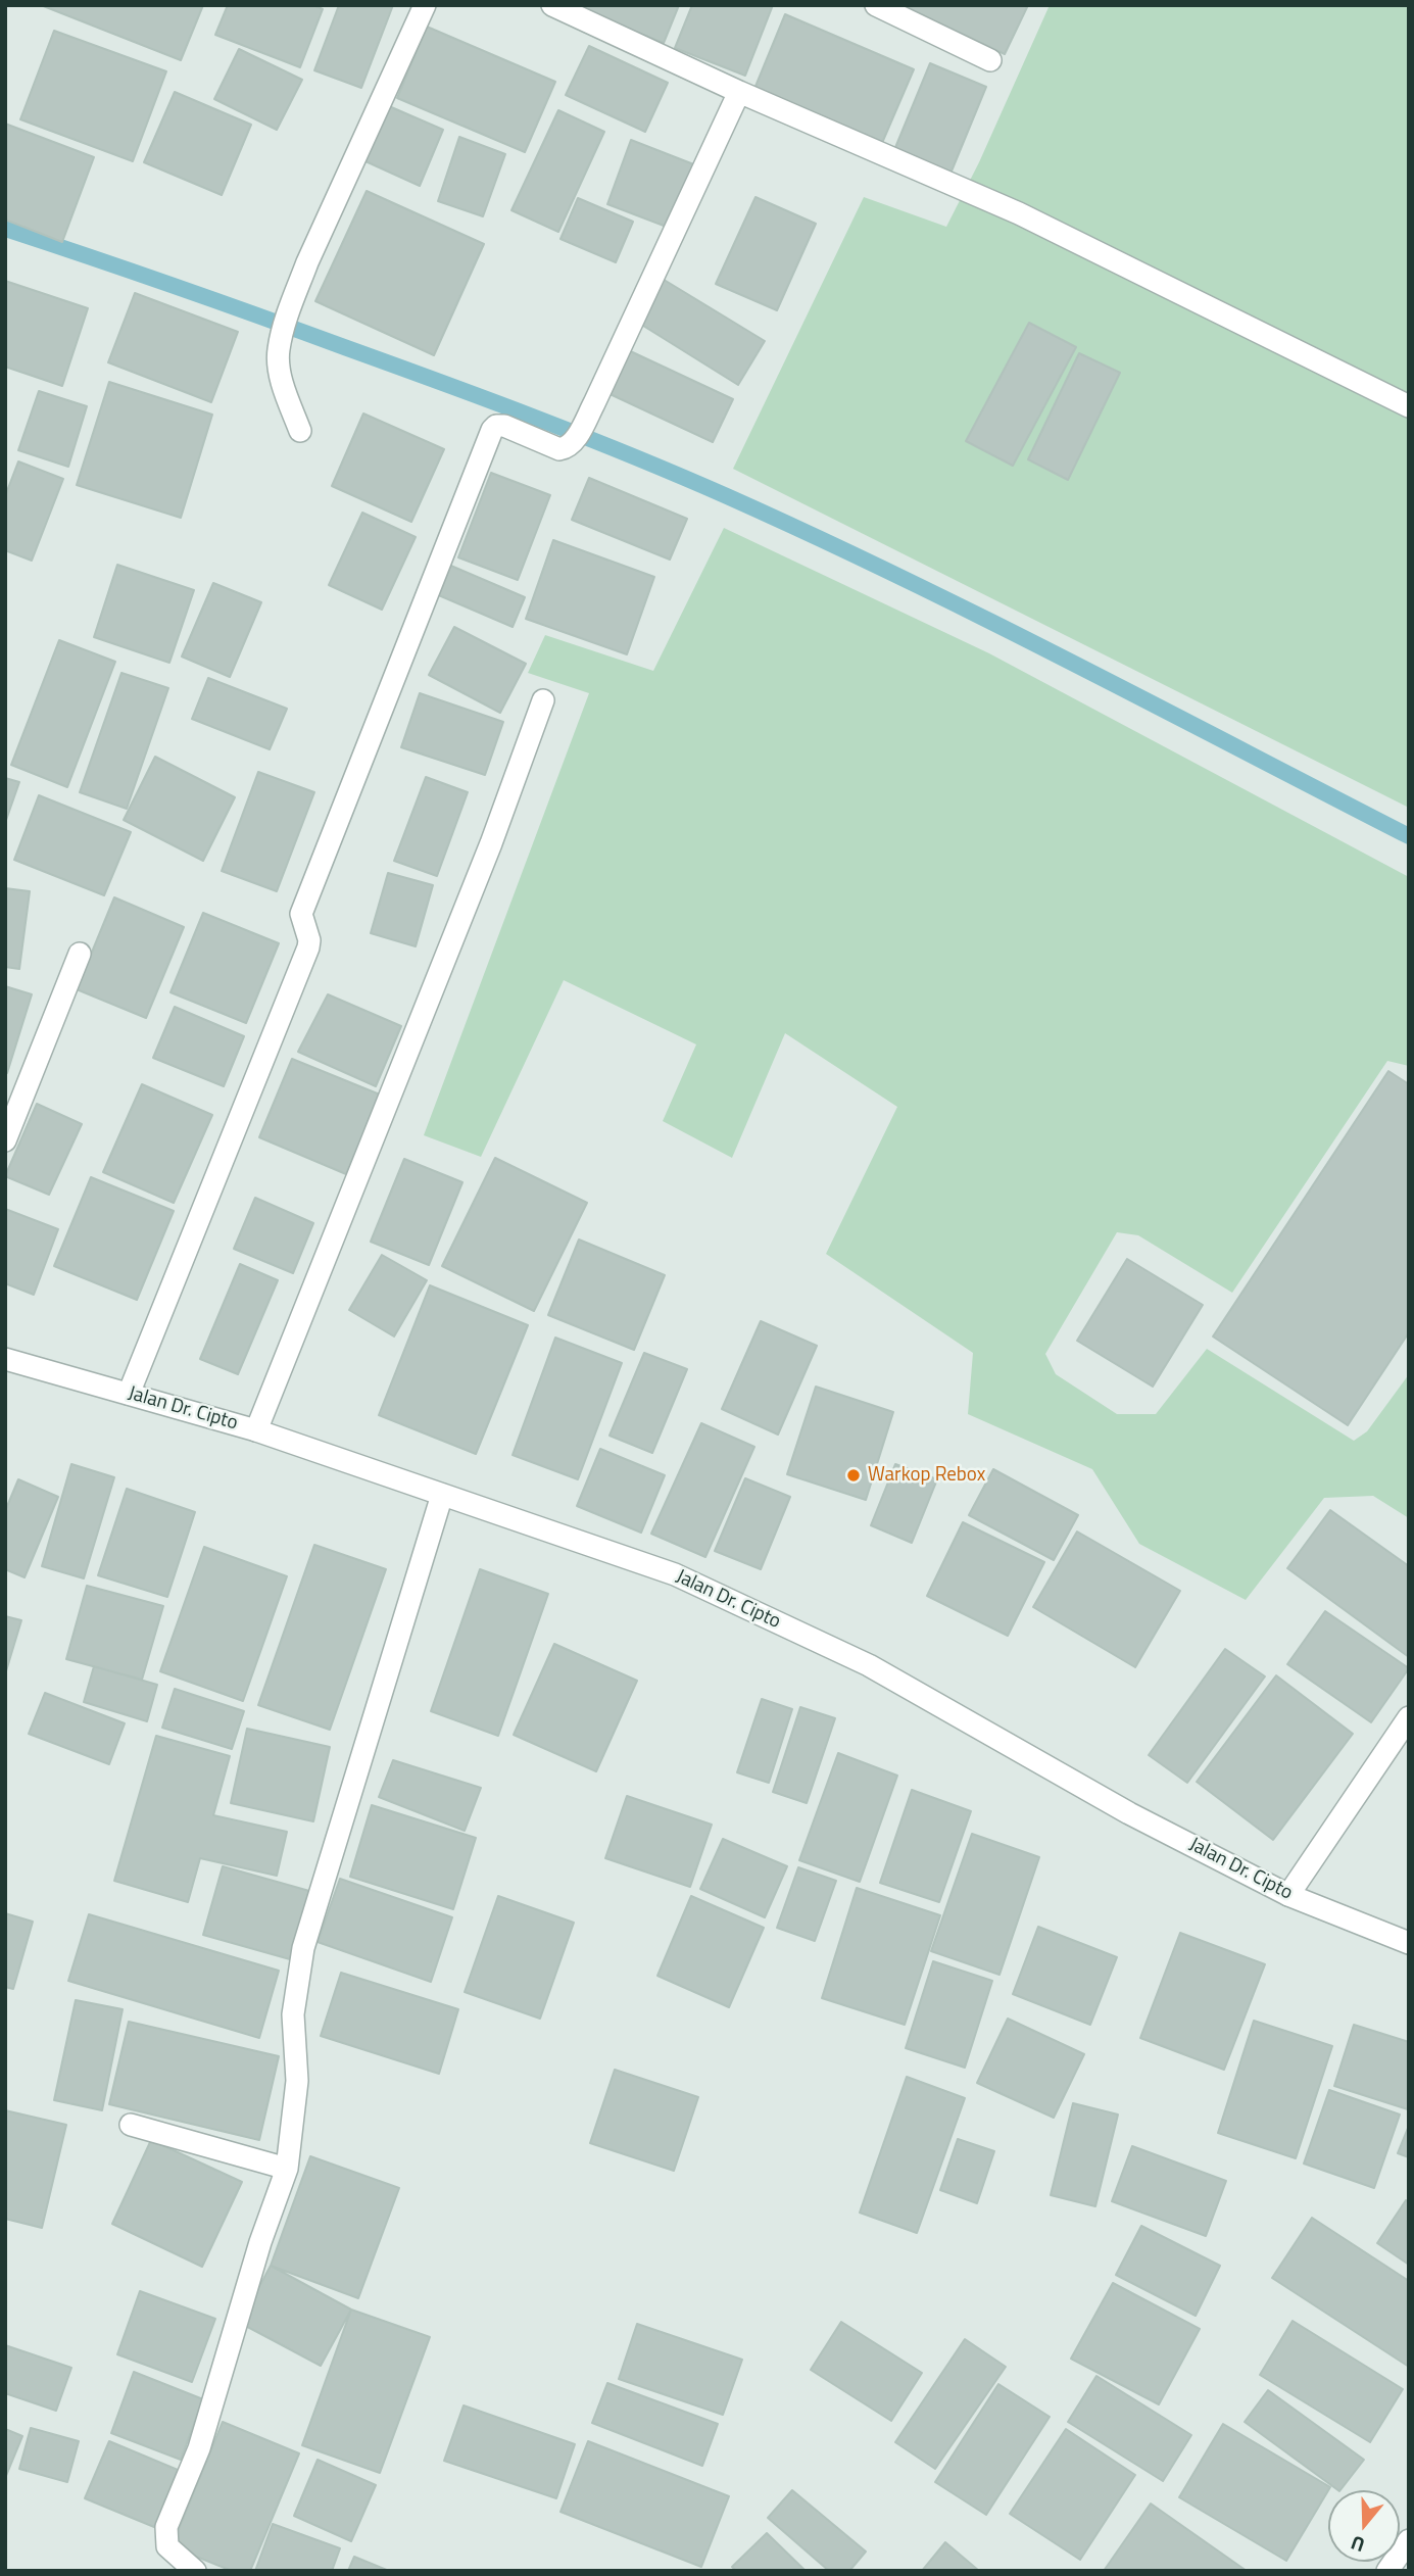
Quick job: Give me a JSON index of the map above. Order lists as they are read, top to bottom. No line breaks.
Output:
{"streets":{"street":["Jalan Dr. Cipto"]},"places":["Warkop Rebox"],"north":"bottom"}
